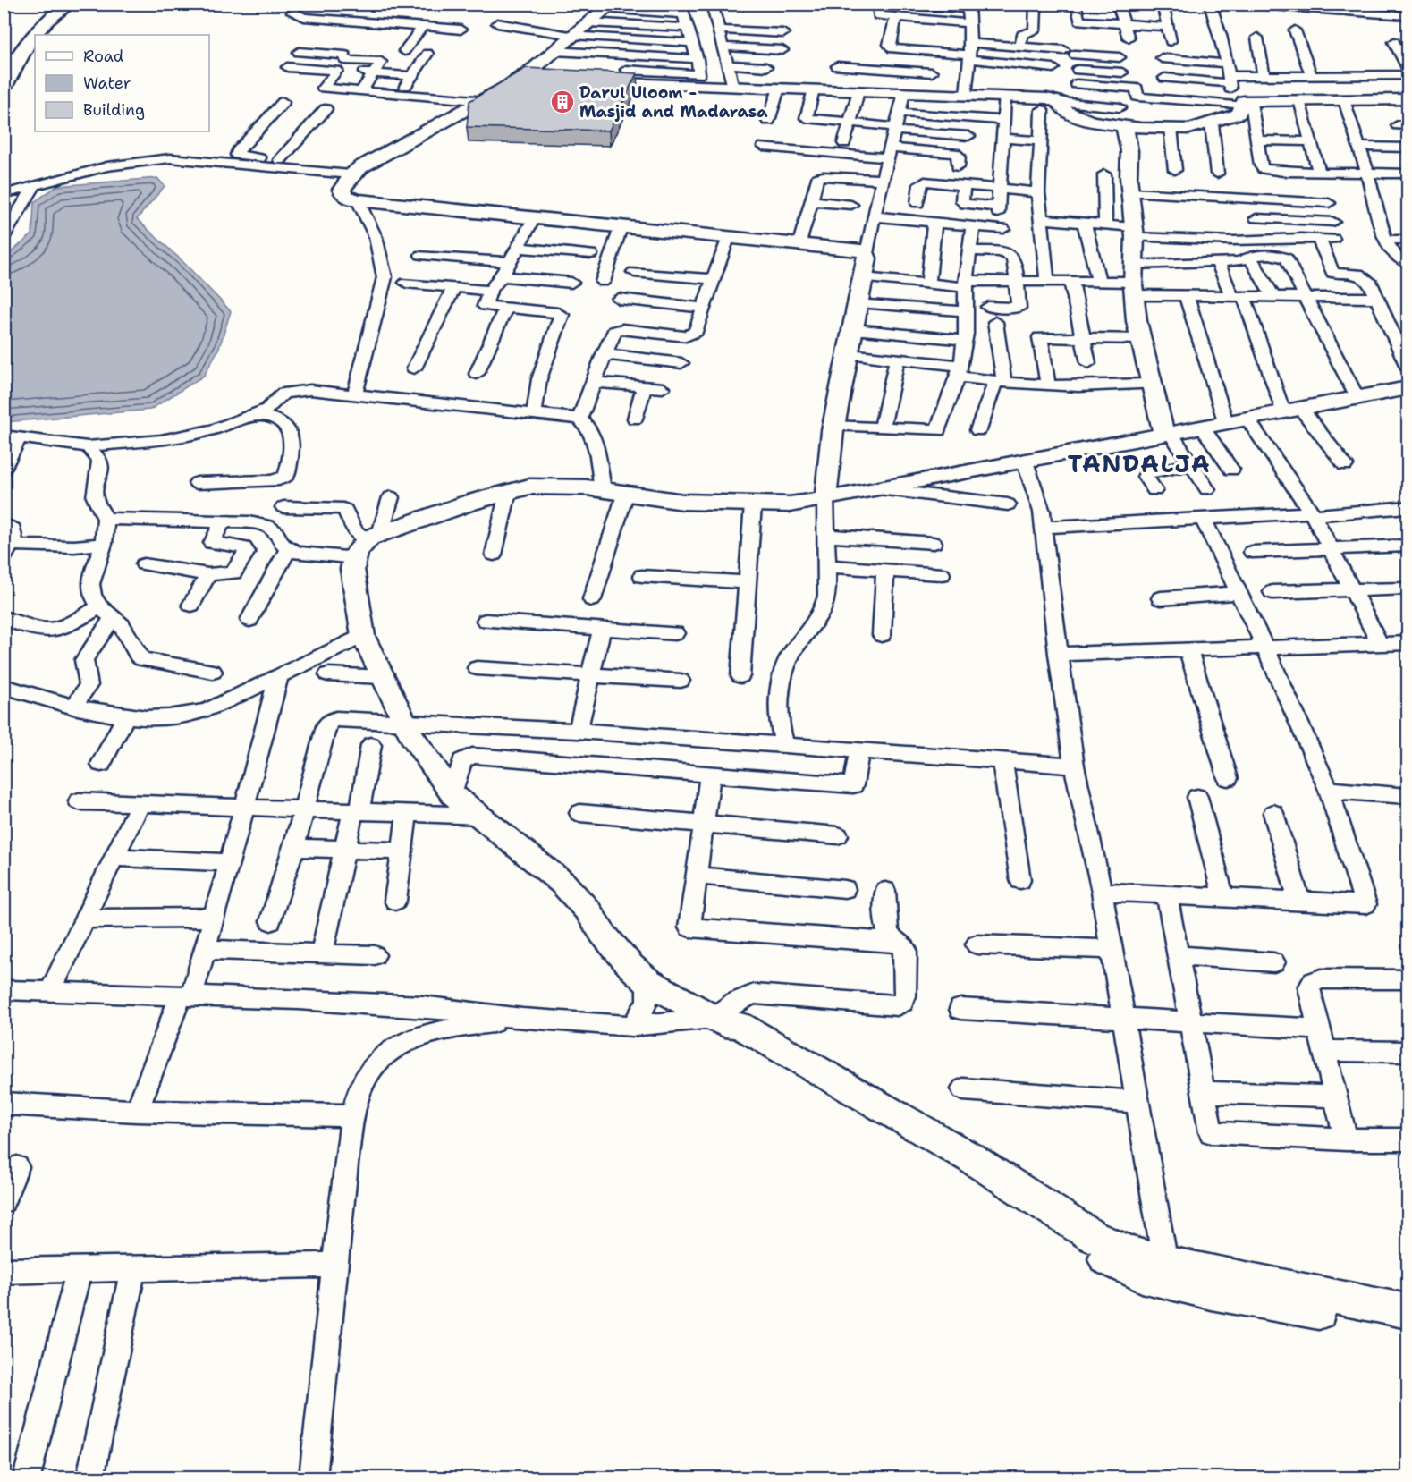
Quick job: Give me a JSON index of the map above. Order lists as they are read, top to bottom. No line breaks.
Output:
{"districts":["TANDALJA"],"places":{"building":["Darul Uloom - Masjid and Madarasa"]},"legend":["Road","Water","Building"]}
